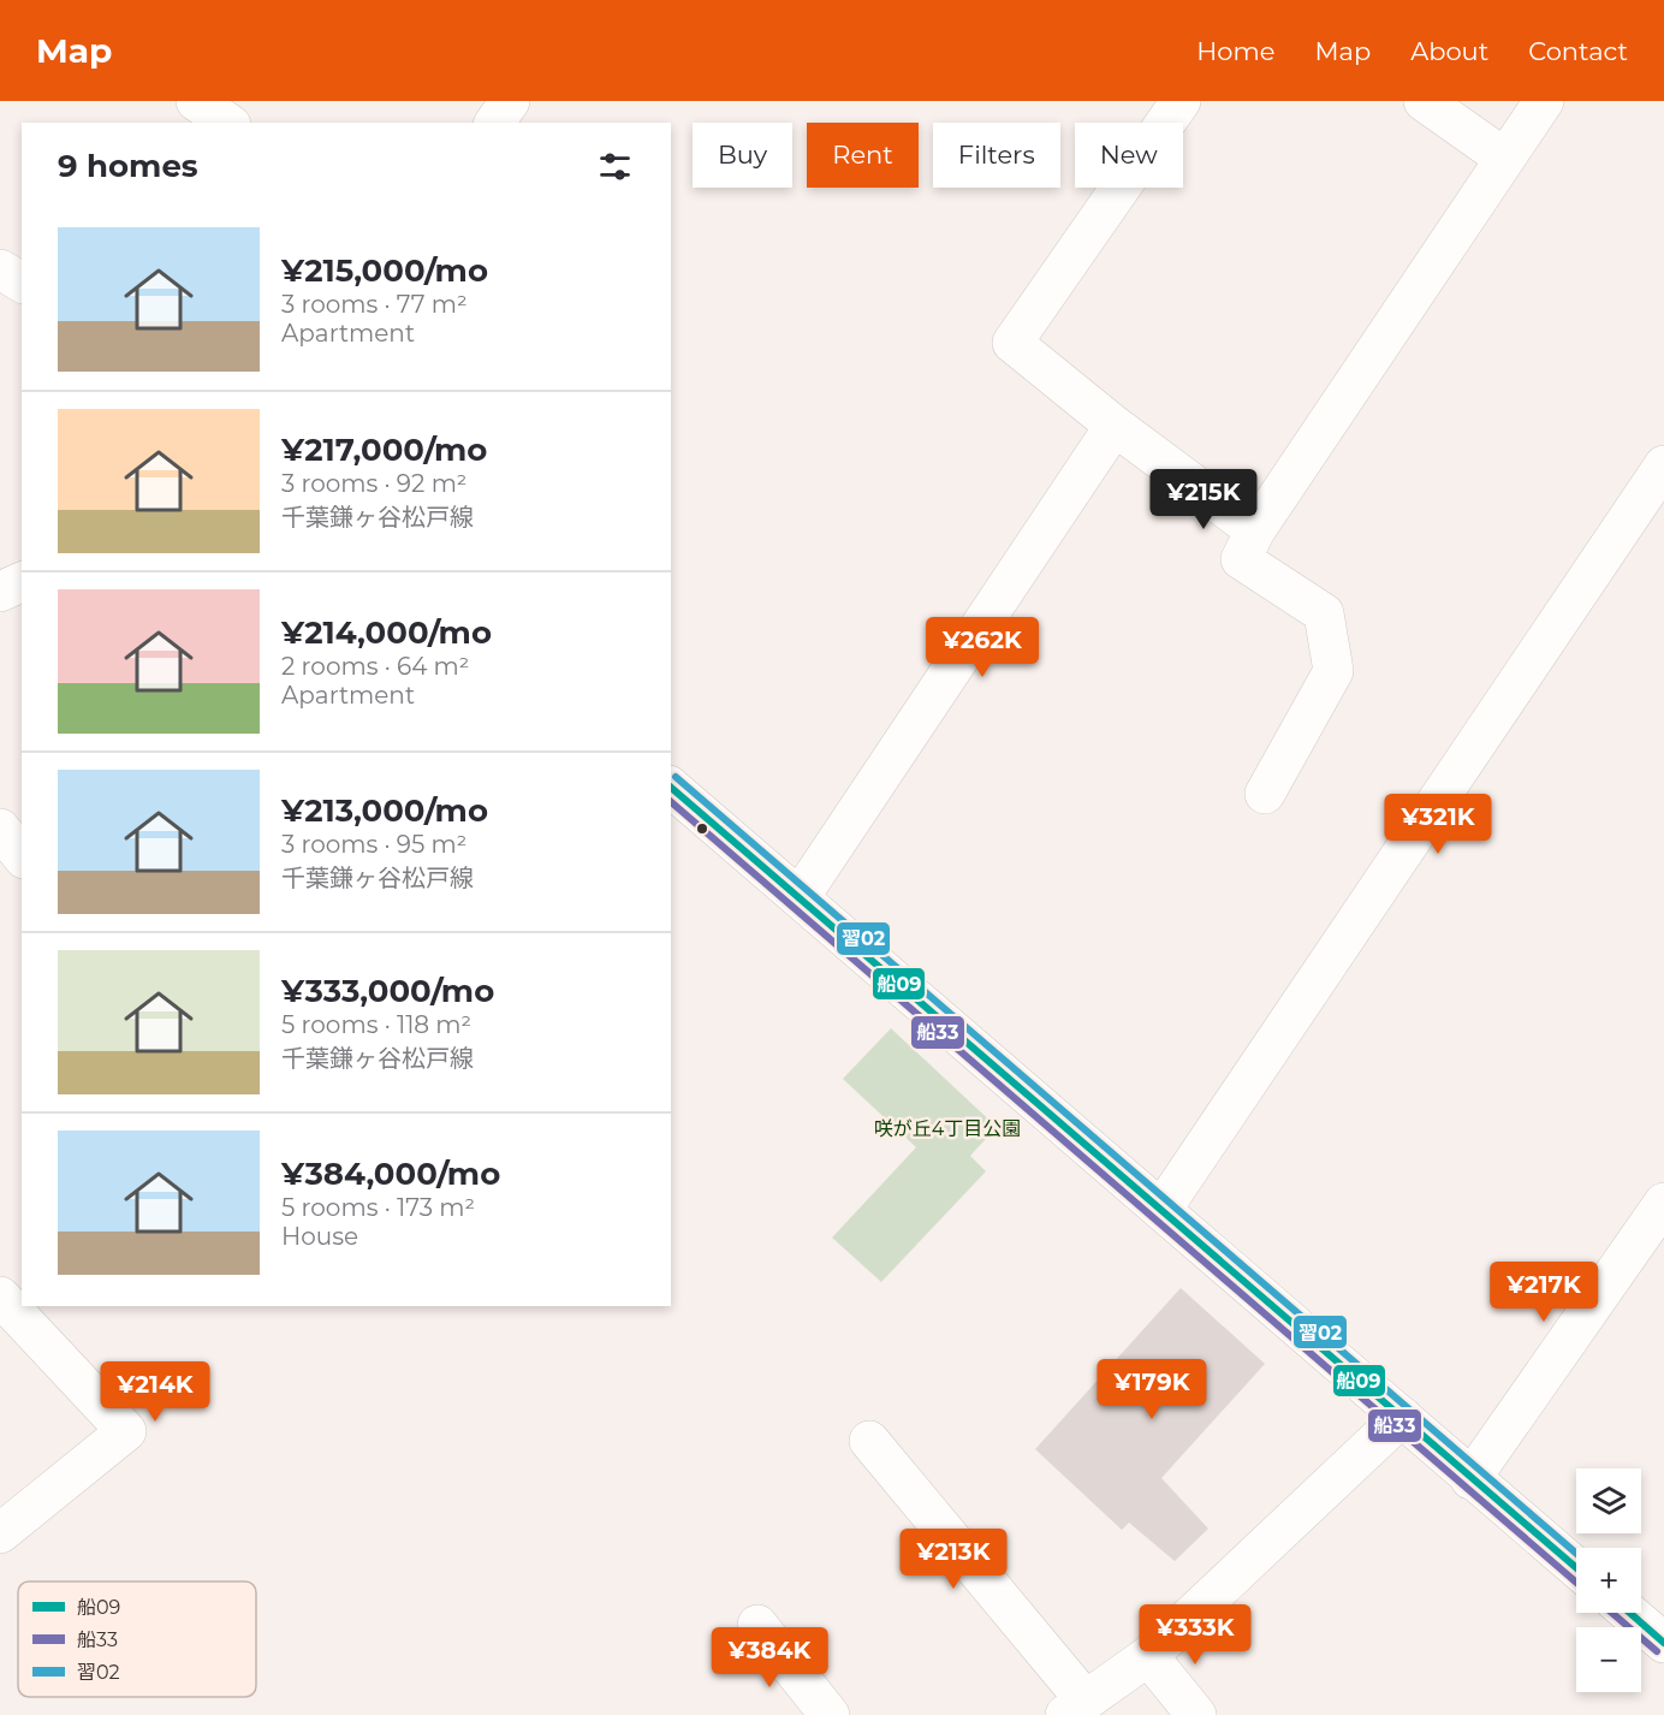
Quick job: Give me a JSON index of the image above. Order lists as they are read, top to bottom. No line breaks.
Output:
{"parks":["咲が丘4丁目公園"],"lines":["transit line 習02","transit line 船09","transit line 船33"],"legend":["船09","船33","習02"],"page":{"header":"Map","nav":["Home","Map","About","Contact"],"chip":["Buy","Rent","Filters","New"],"heading":"9 homes","list":[{"name":"¥215,000/mo","note":"3 rooms · 77 m² · Apartment"},{"name":"¥217,000/mo","note":"3 rooms · 92 m² · 千葉鎌ヶ谷松戸線"},{"name":"¥214,000/mo","note":"2 rooms · 64 m² · Apartment"},{"name":"¥213,000/mo","note":"3 rooms · 95 m² · 千葉鎌ヶ谷松戸線"},{"name":"¥333,000/mo","note":"5 rooms · 118 m² · 千葉鎌ヶ谷松戸線"},{"name":"¥384,000/mo","note":"5 rooms · 173 m² · House"}],"price":["¥215K","¥262K","¥321K","¥217K","¥179K","¥214K","¥213K","¥333K","¥384K"],"map_buttons":["+","−"]}}
